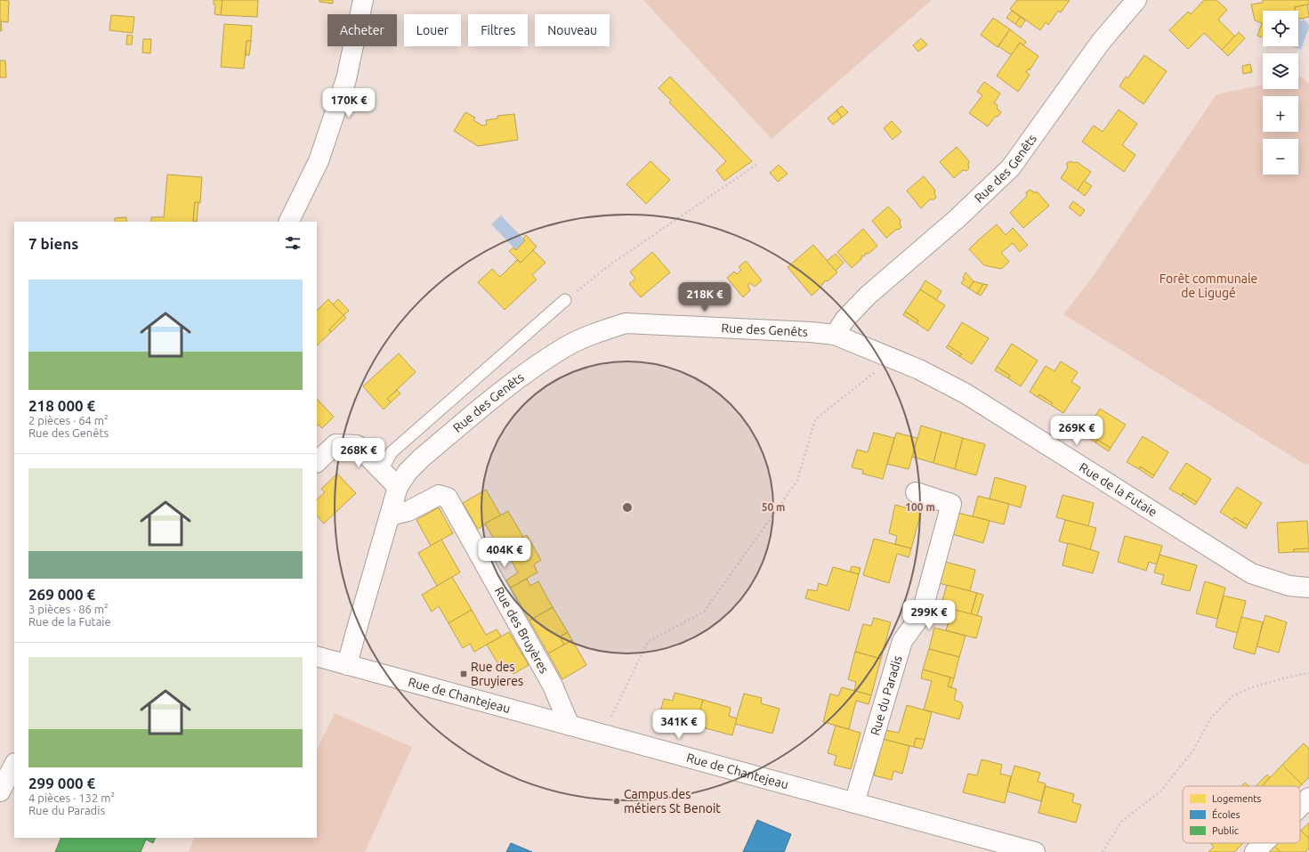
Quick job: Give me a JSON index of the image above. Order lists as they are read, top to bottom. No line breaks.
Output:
{"streets":{"street":["Rue des Genêts","Rue de la Futaie","Rue des Bruyères","Rue de Chantejeau","Rue du Paradis"]},"crossings":[["Rue des Genêts","Rue de la Futaie"],["Rue des Genêts","Rue des Bruyères"],["Rue des Genêts","Rue de Chantejeau"],["Rue des Bruyères","Rue de Chantejeau"],["Rue de Chantejeau","Rue du Paradis"]],"parks":["Forêt communale de Ligugé"],"places":{"transit":["Rue des Bruyieres"],"other":["Campus des métiers St Benoit"]},"legend":["Logements","Écoles","Public"],"page":{"map_buttons":["+","−"],"chip":["Acheter","Louer","Filtres","Nouveau"],"price":["170K €","218K €","269K €","268K €","404K €","299K €","341K €"],"heading":"7 biens","list":[{"name":"218 000 €","note":"2 pièces · 64 m² · Rue des Genêts"},{"name":"269 000 €","note":"3 pièces · 86 m² · Rue de la Futaie"},{"name":"299 000 €","note":"4 pièces · 132 m² · Rue du Paradis"}]},"rings":["50 m","100 m"]}
